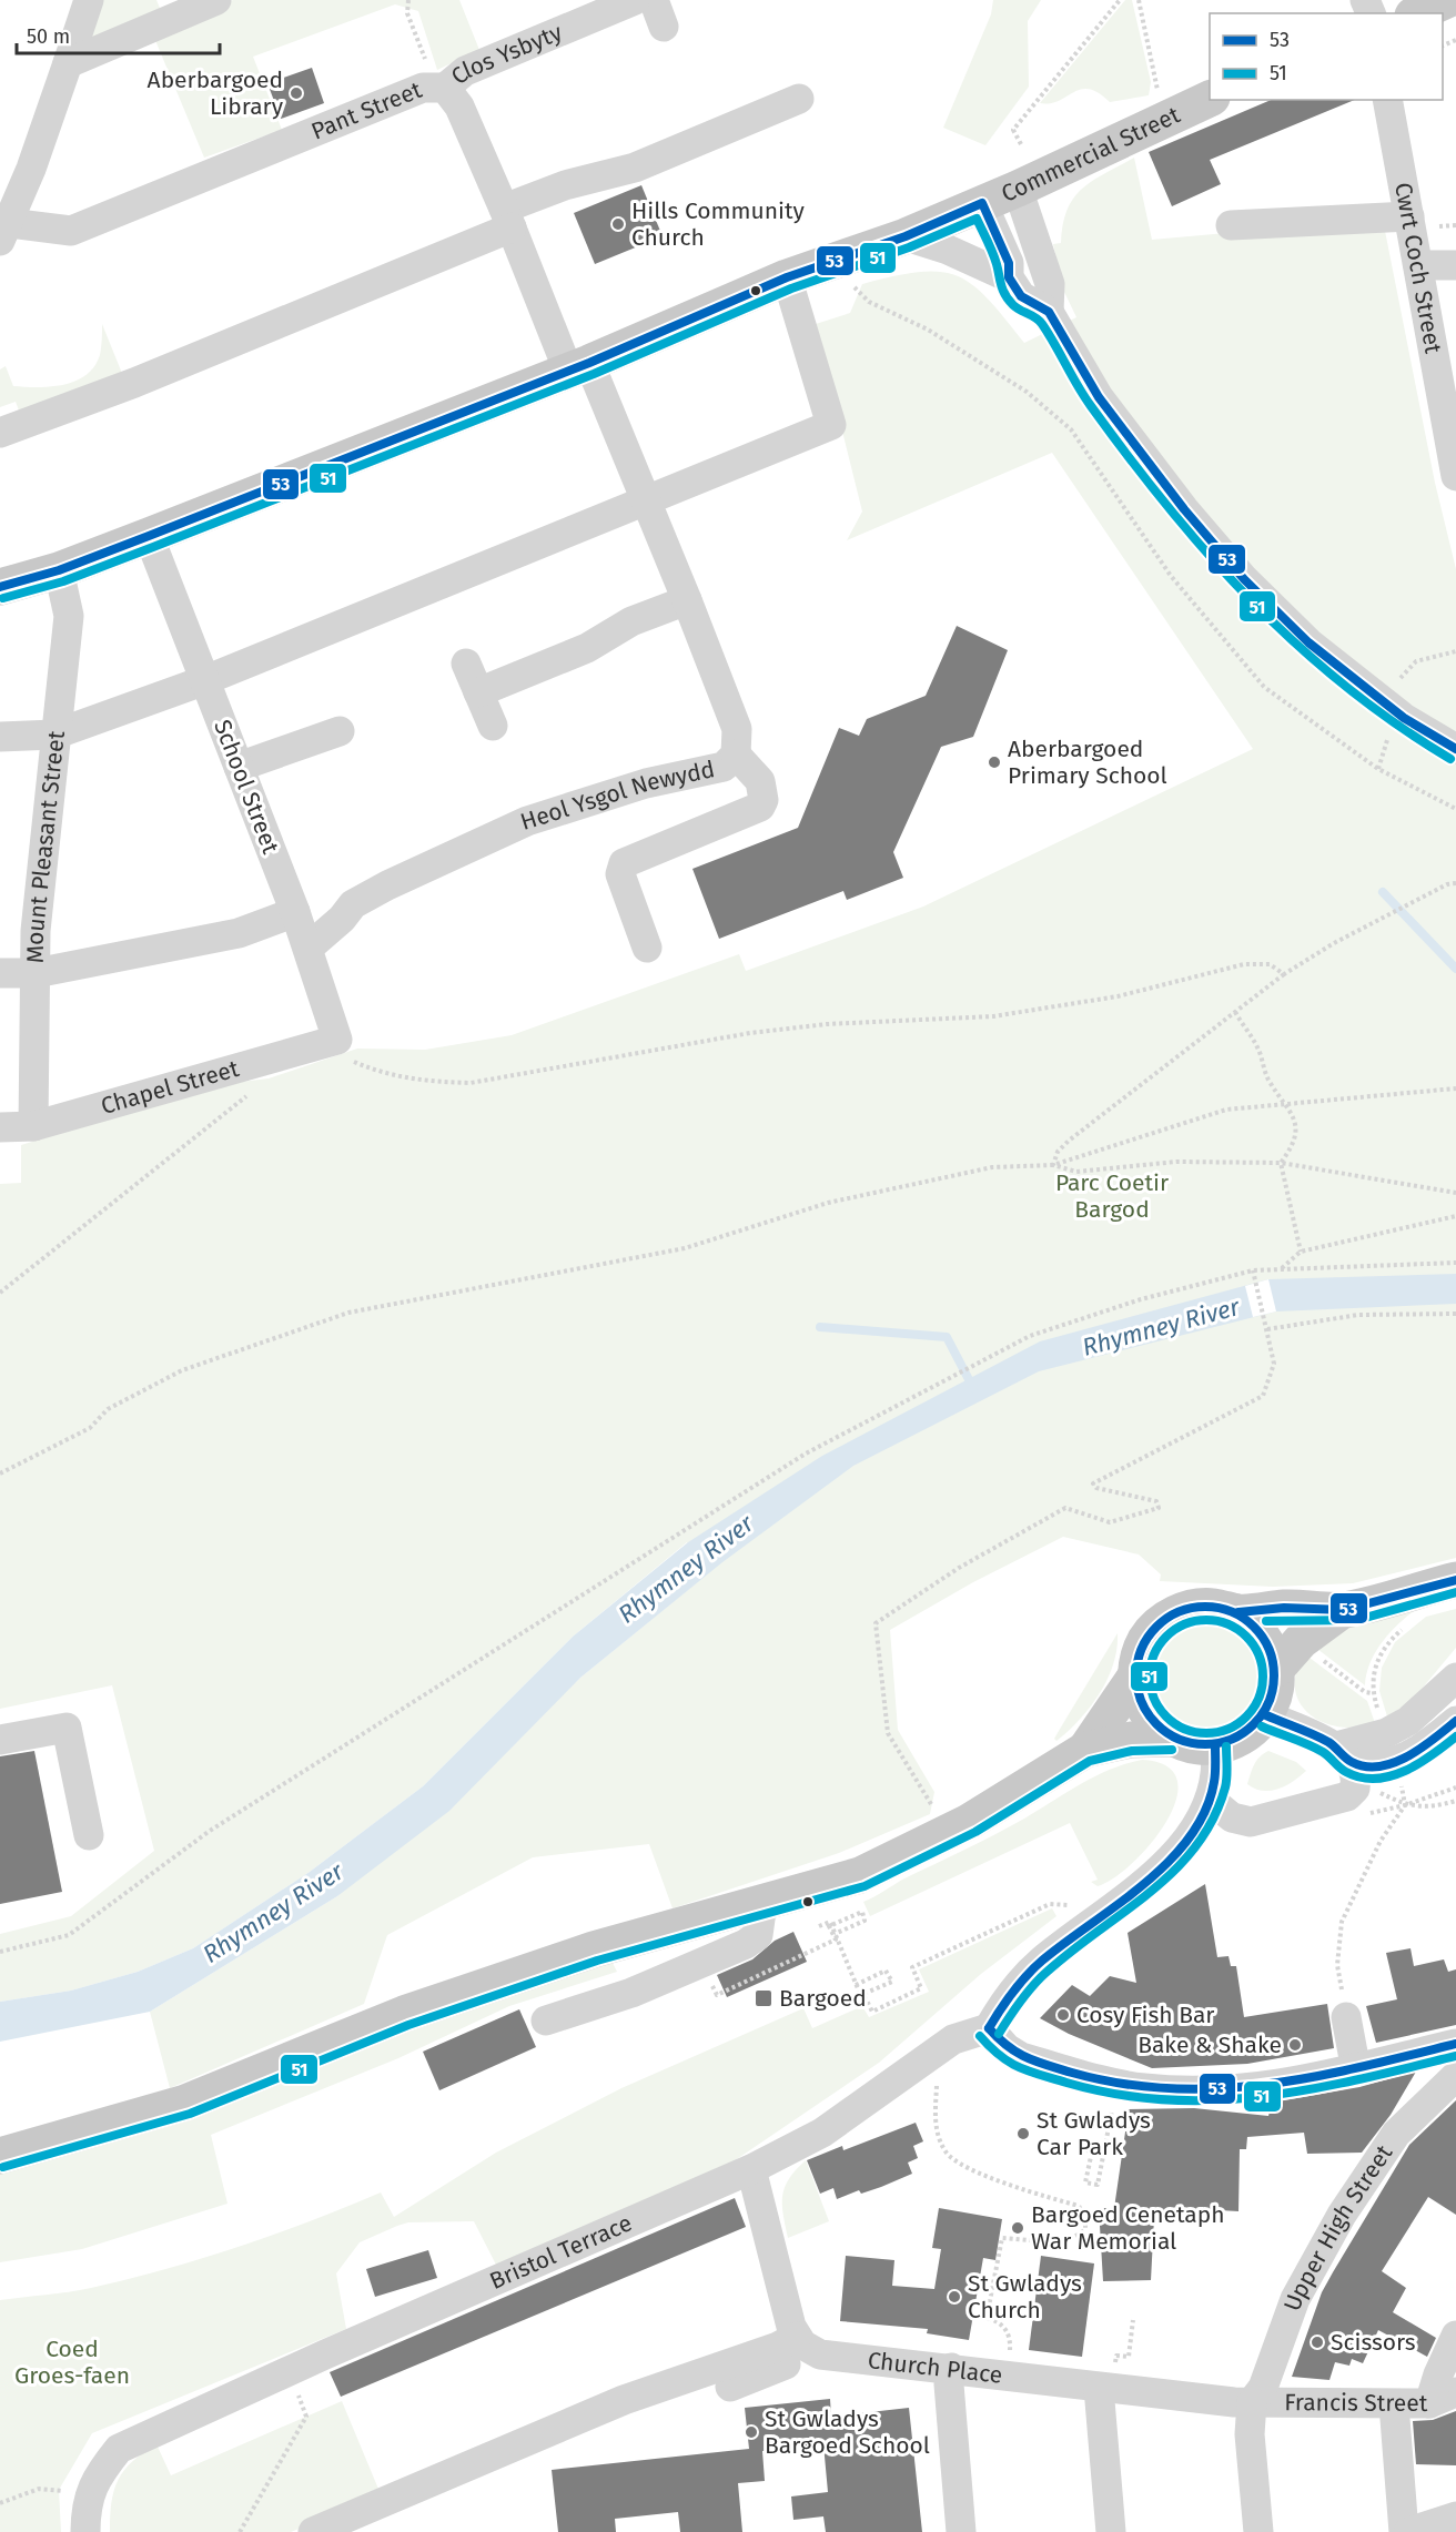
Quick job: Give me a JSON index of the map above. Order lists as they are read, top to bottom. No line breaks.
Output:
{"streets":{"main road":["Commercial Street"],"street":["Clos Ysbyty","Pant Street","Cwrt Coch Street","School Street","Heol Ysgol Newydd","Mount Pleasant Street","Chapel Street","Upper High Street","Bristol Terrace","Church Place","Francis Street"]},"crossings":[["Clos Ysbyty","Pant Street"],["Pant Street","Commercial Street"],["Pant Street","Heol Ysgol Newydd"],["Commercial Street","School Street"],["Commercial Street","Heol Ysgol Newydd"],["Commercial Street","Mount Pleasant Street"],["School Street","Heol Ysgol Newydd"],["School Street","Chapel Street"],["Mount Pleasant Street","Chapel Street"],["Upper High Street","Church Place"],["Upper High Street","Francis Street"],["Church Place","Francis Street"]],"water":["Rhymney River"],"parks":["Parc Coetir Bargod","Coed Groes-faen"],"places":{"other":["Aberbargoed Library","Hills Community Church","Aberbargoed Primary School","Cosy Fish Bar","Bake & Shake","St Gwladys Car Park","Bargoed Cenetaph War Memorial","St Gwladys Church","Scissors","St Gwladys Bargoed School"],"transit":["Bargoed"]},"lines":["transit line 53","transit line 51"],"legend":["53","51"],"scale_bar":"50 m"}
